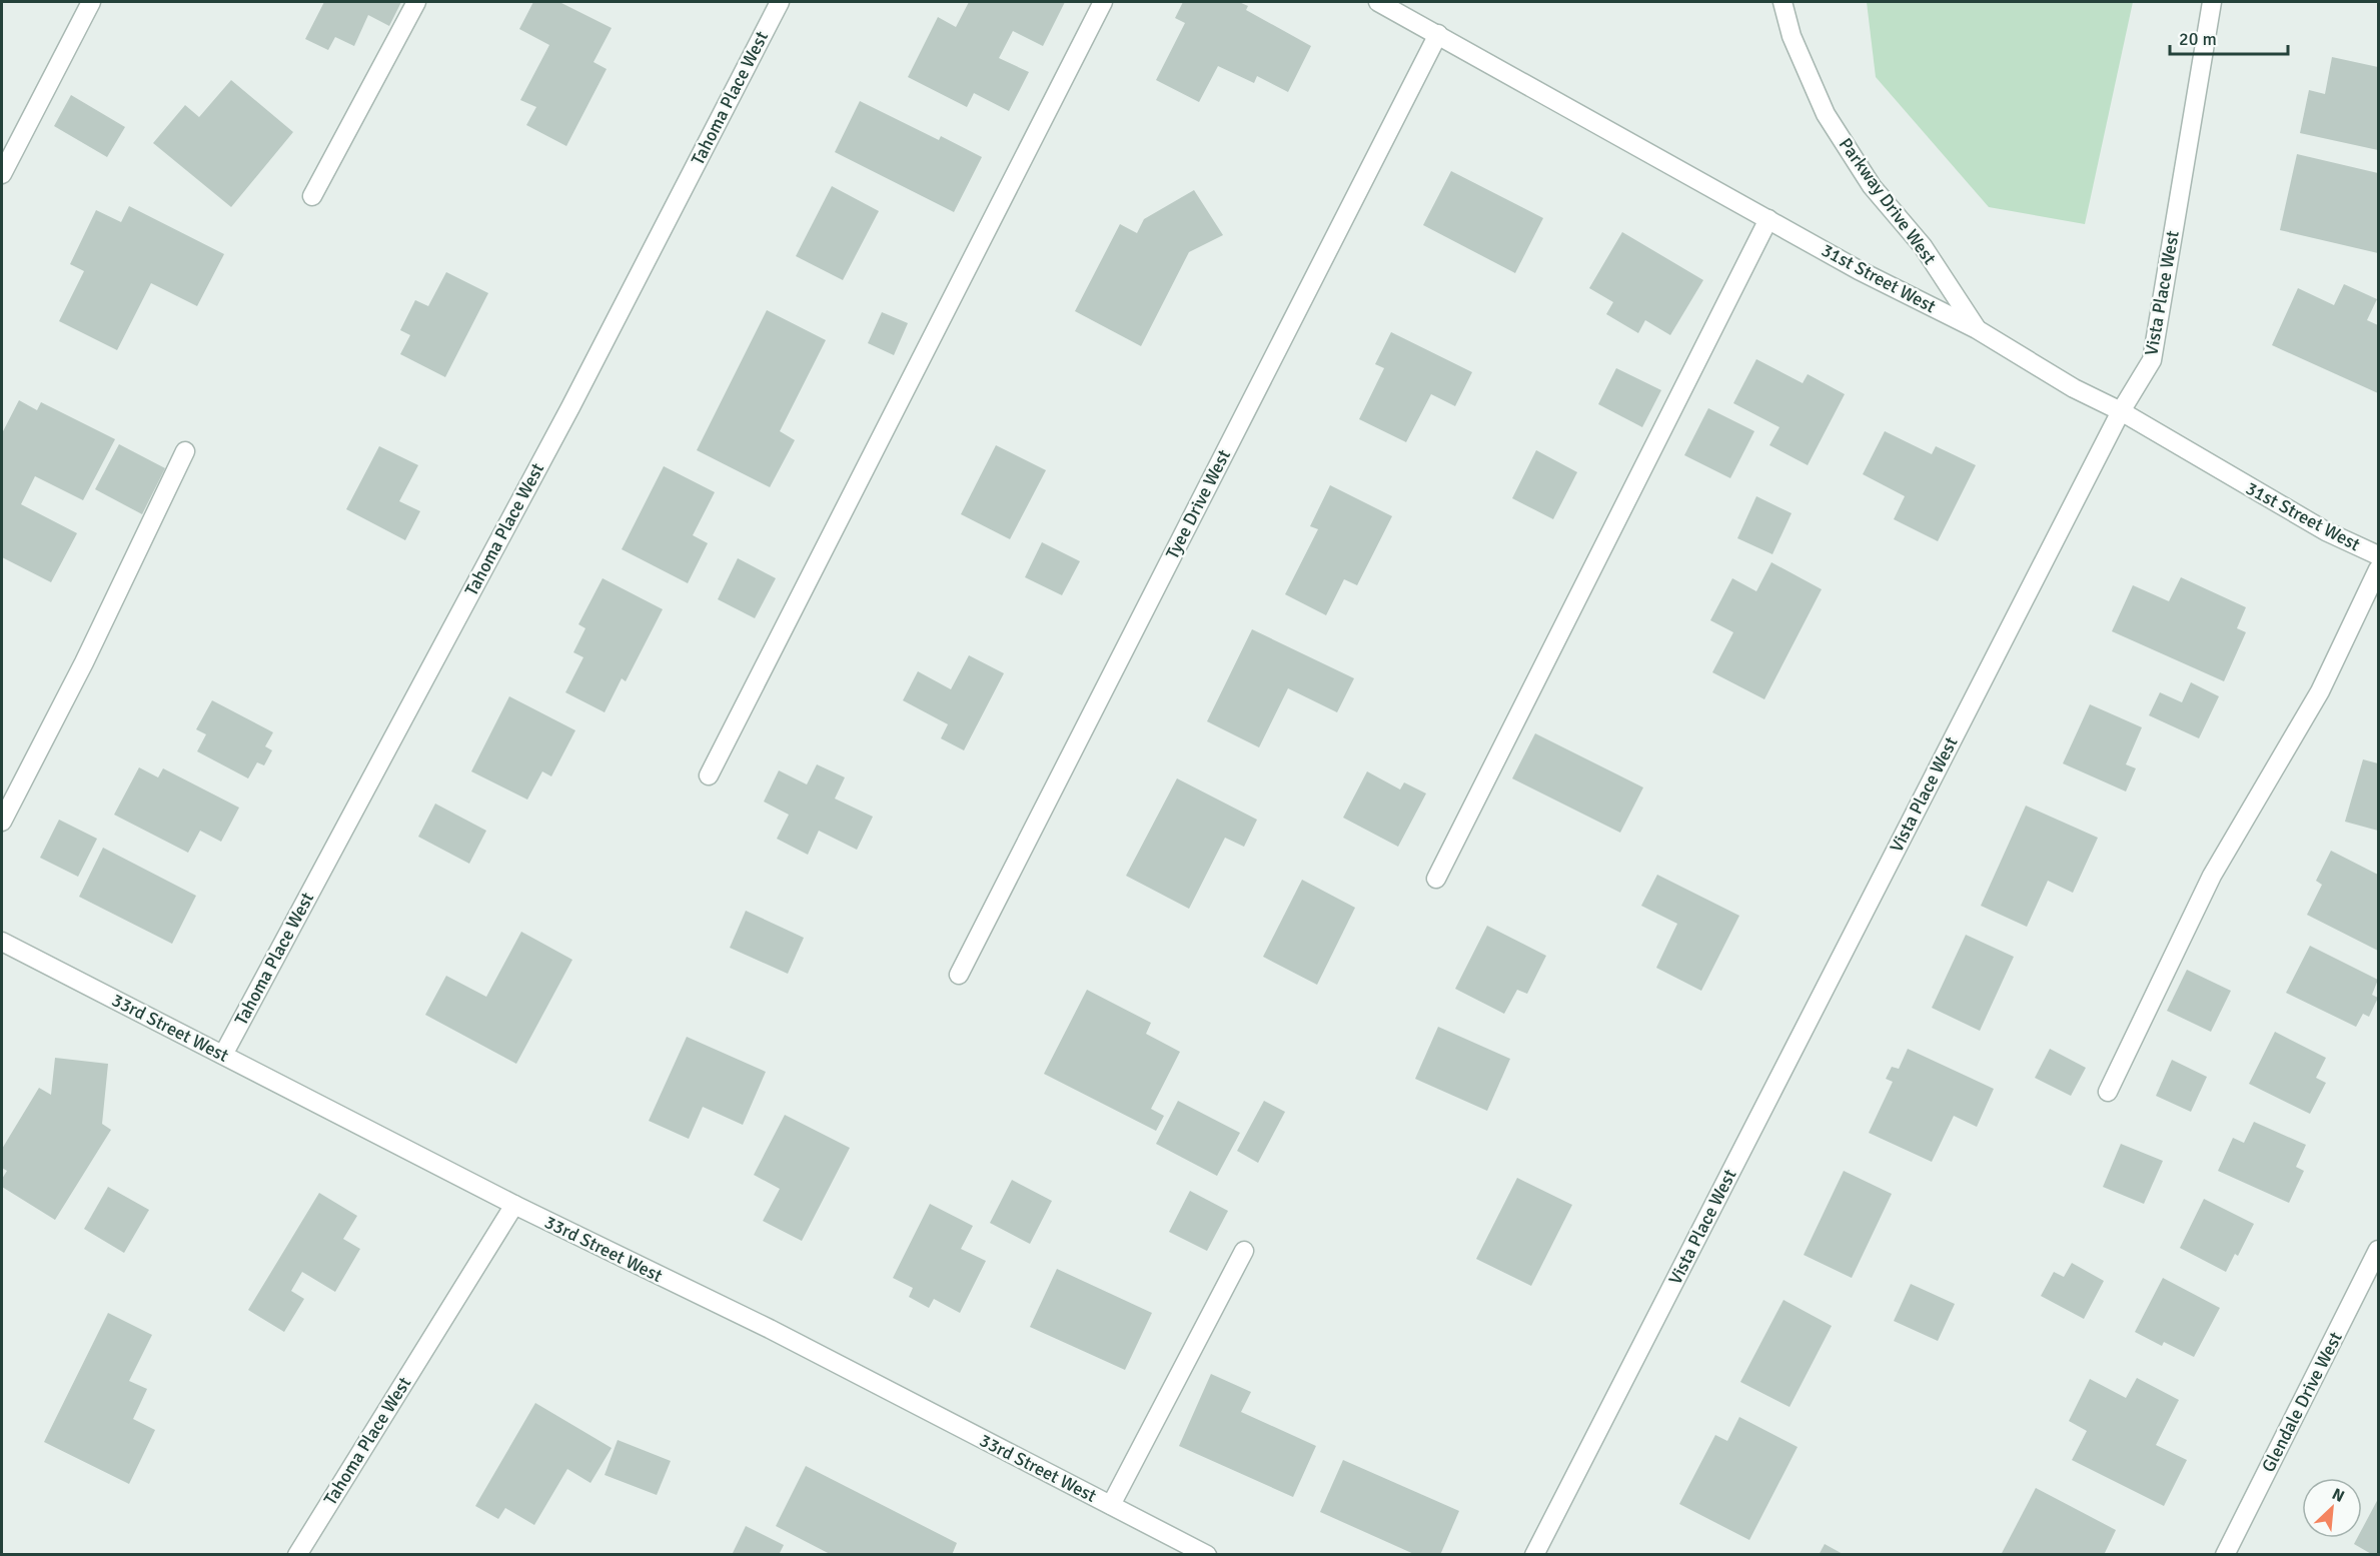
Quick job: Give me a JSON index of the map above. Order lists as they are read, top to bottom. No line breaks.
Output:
{"streets":{"street":["Tahoma Place West","Parkway Drive West","31st Street West","Vista Place West","Tyee Drive West","33rd Street West","Glendale Drive West"]},"crossings":[["Tahoma Place West","33rd Street West"],["Parkway Drive West","31st Street West"],["31st Street West","Vista Place West"],["31st Street West","Tyee Drive West"]],"scale_bar":"20 m","north":"top right"}
